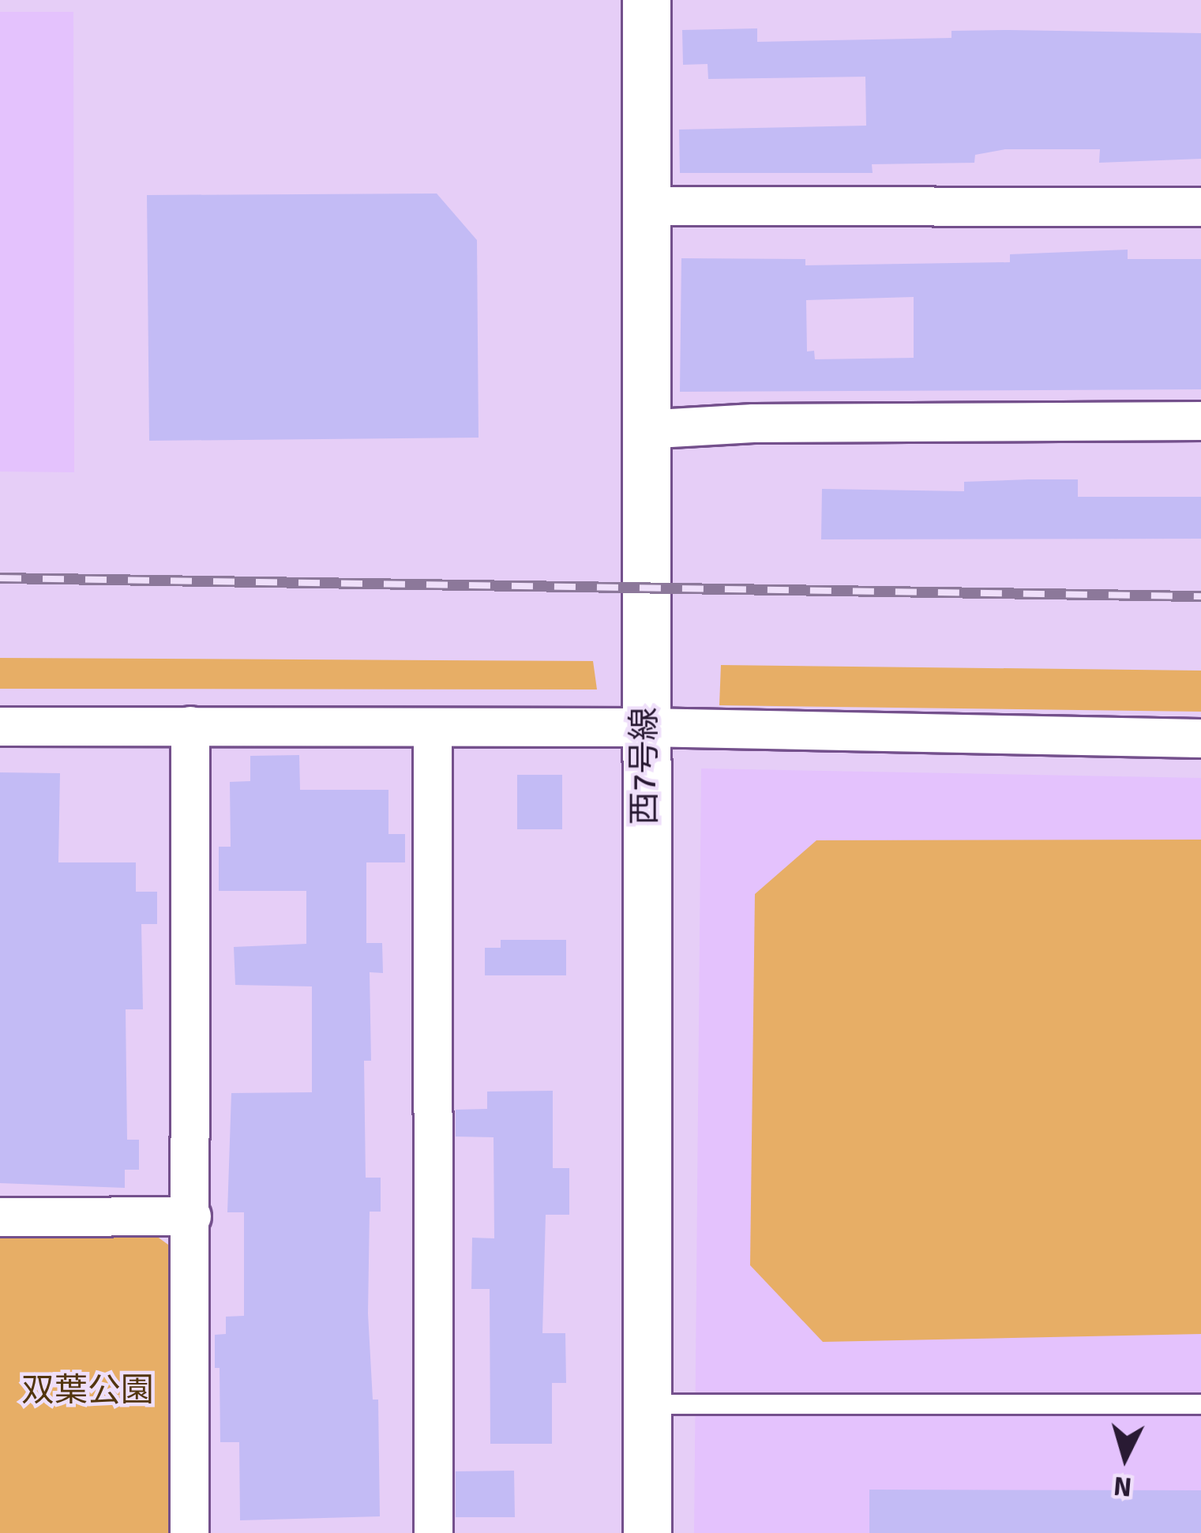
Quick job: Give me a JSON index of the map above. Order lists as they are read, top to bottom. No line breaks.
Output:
{"streets":{"street":["西7号線"]},"parks":["双葉公園"],"north":"bottom"}
